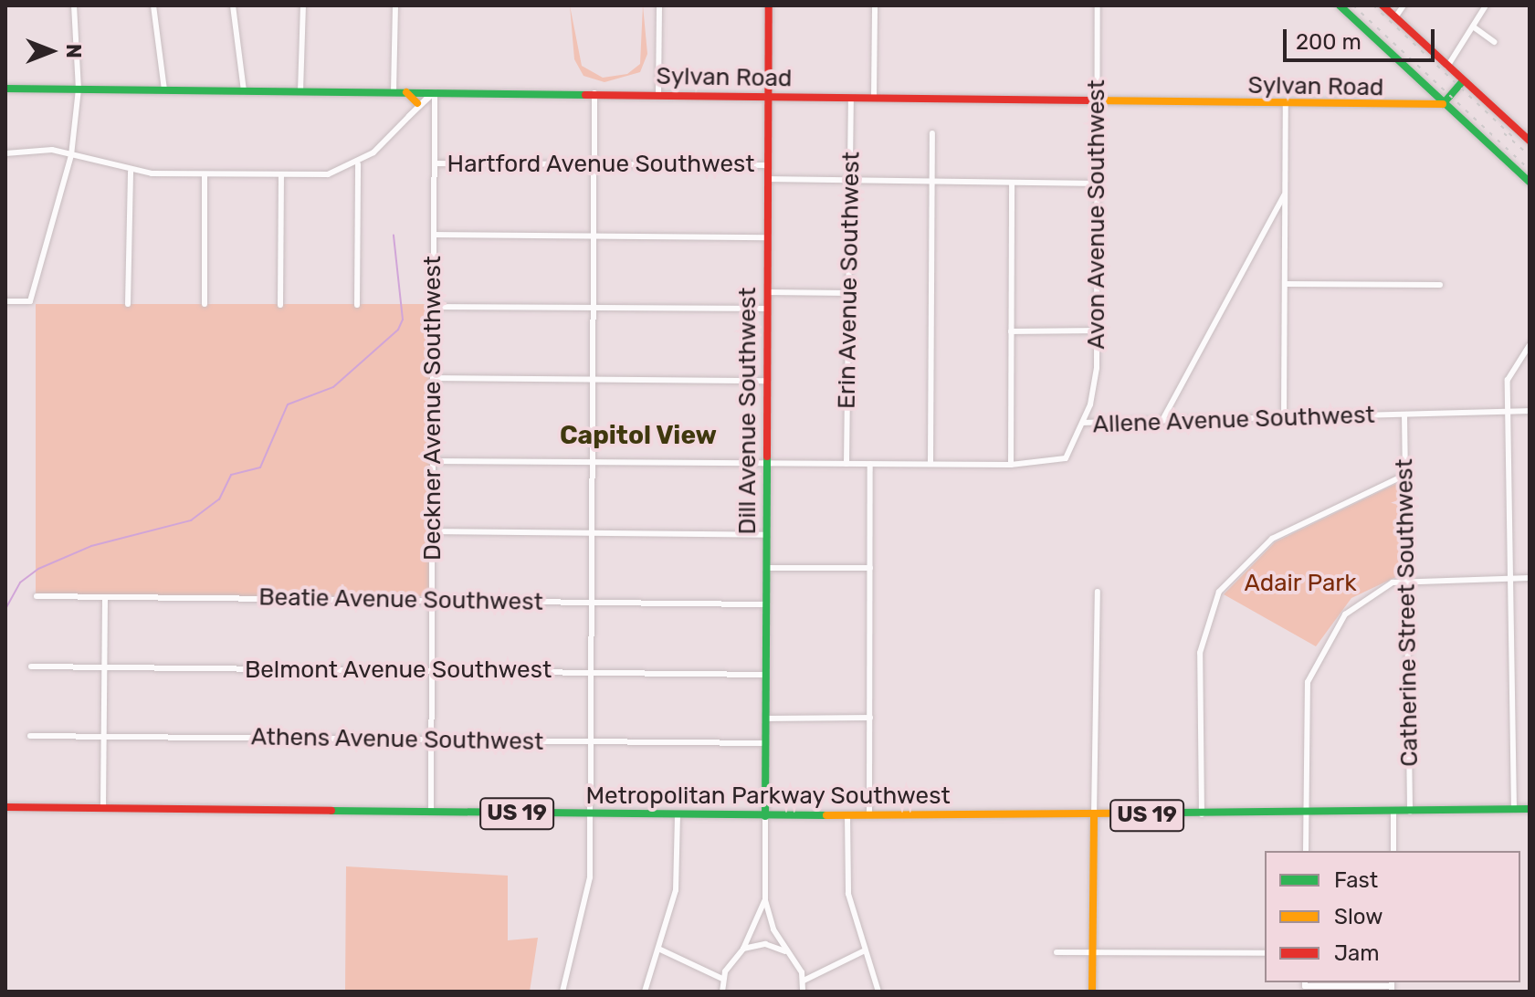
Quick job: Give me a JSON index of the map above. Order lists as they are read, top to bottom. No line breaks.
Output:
{"streets":{"main road":["Sylvan Road","Dill Avenue Southwest","Metropolitan Parkway Southwest","US 19"],"street":["Hartford Avenue Southwest","Avon Avenue Southwest","Erin Avenue Southwest","Deckner Avenue Southwest","Allene Avenue Southwest","Beatie Avenue Southwest","Catherine Street Southwest","Belmont Avenue Southwest","Athens Avenue Southwest"]},"crossings":[["Sylvan Road","Avon Avenue Southwest"],["Sylvan Road","Erin Avenue Southwest"],["Sylvan Road","Deckner Avenue Southwest"],["Sylvan Road","Dill Avenue Southwest"],["Hartford Avenue Southwest","Avon Avenue Southwest"],["Hartford Avenue Southwest","Erin Avenue Southwest"],["Hartford Avenue Southwest","Deckner Avenue Southwest"],["Hartford Avenue Southwest","Dill Avenue Southwest"],["Avon Avenue Southwest","Allene Avenue Southwest"],["Erin Avenue Southwest","Allene Avenue Southwest"],["Deckner Avenue Southwest","Allene Avenue Southwest"],["Deckner Avenue Southwest","Beatie Avenue Southwest"],["Deckner Avenue Southwest","Belmont Avenue Southwest"],["Deckner Avenue Southwest","Athens Avenue Southwest"],["Deckner Avenue Southwest","Metropolitan Parkway Southwest"],["Dill Avenue Southwest","Allene Avenue Southwest"],["Dill Avenue Southwest","Beatie Avenue Southwest"],["Dill Avenue Southwest","Belmont Avenue Southwest"],["Dill Avenue Southwest","Athens Avenue Southwest"],["Dill Avenue Southwest","Metropolitan Parkway Southwest"],["Allene Avenue Southwest","Catherine Street Southwest"],["Catherine Street Southwest","Metropolitan Parkway Southwest"]],"districts":["Capitol View"],"parks":["Adair Park"],"legend":["Fast","Slow","Jam"],"scale_bar":"200 m","north":"right"}
